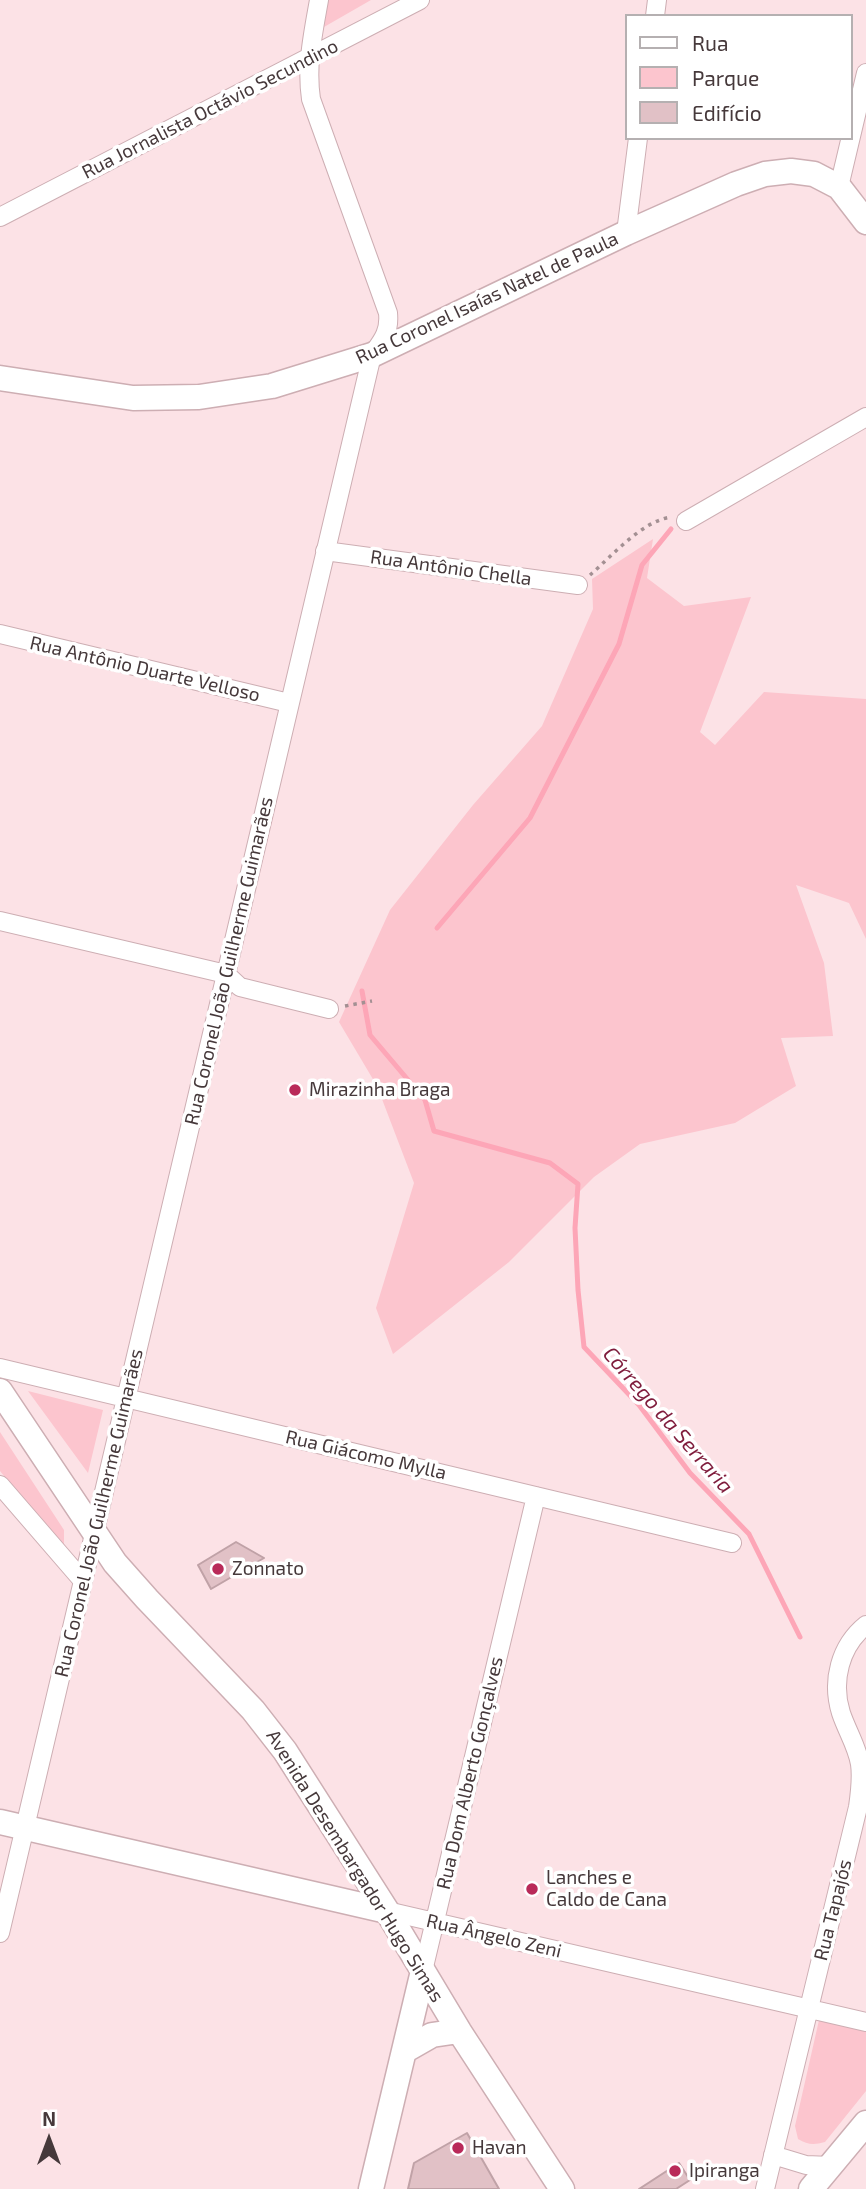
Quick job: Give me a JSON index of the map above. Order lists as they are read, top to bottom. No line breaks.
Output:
{"streets":{"main road":["Rua Coronel Isaías Natel de Paula","Rua Dom Alberto Gonçalves","Avenida Desembargador Hugo Simas","Rua Ângelo Zeni"],"street":["Rua Jornalista Octávio Secundino","Rua Antônio Chella","Rua Antônio Duarte Velloso","Rua Coronel João Guilherme Guimarães","Rua Giácomo Mylla","Rua Tapajós"]},"crossings":[["Rua Jornalista Octávio Secundino","Rua Coronel João Guilherme Guimarães"],["Rua Coronel Isaías Natel de Paula","Rua Coronel João Guilherme Guimarães"],["Rua Antônio Chella","Rua Coronel João Guilherme Guimarães"],["Rua Antônio Duarte Velloso","Rua Coronel João Guilherme Guimarães"],["Rua Coronel João Guilherme Guimarães","Rua Giácomo Mylla"],["Rua Coronel João Guilherme Guimarães","Avenida Desembargador Hugo Simas"],["Rua Coronel João Guilherme Guimarães","Rua Ângelo Zeni"],["Rua Giácomo Mylla","Rua Dom Alberto Gonçalves"],["Rua Dom Alberto Gonçalves","Avenida Desembargador Hugo Simas"],["Rua Dom Alberto Gonçalves","Rua Ângelo Zeni"],["Avenida Desembargador Hugo Simas","Rua Ângelo Zeni"],["Rua Tapajós","Rua Ângelo Zeni"]],"water":["Córrego da Serraria"],"places":["Mirazinha Braga","Zonnato","Lanches e Caldo de Cana","Havan","Ipiranga"],"legend":["Rua","Parque","Edifício"],"north":"top"}
